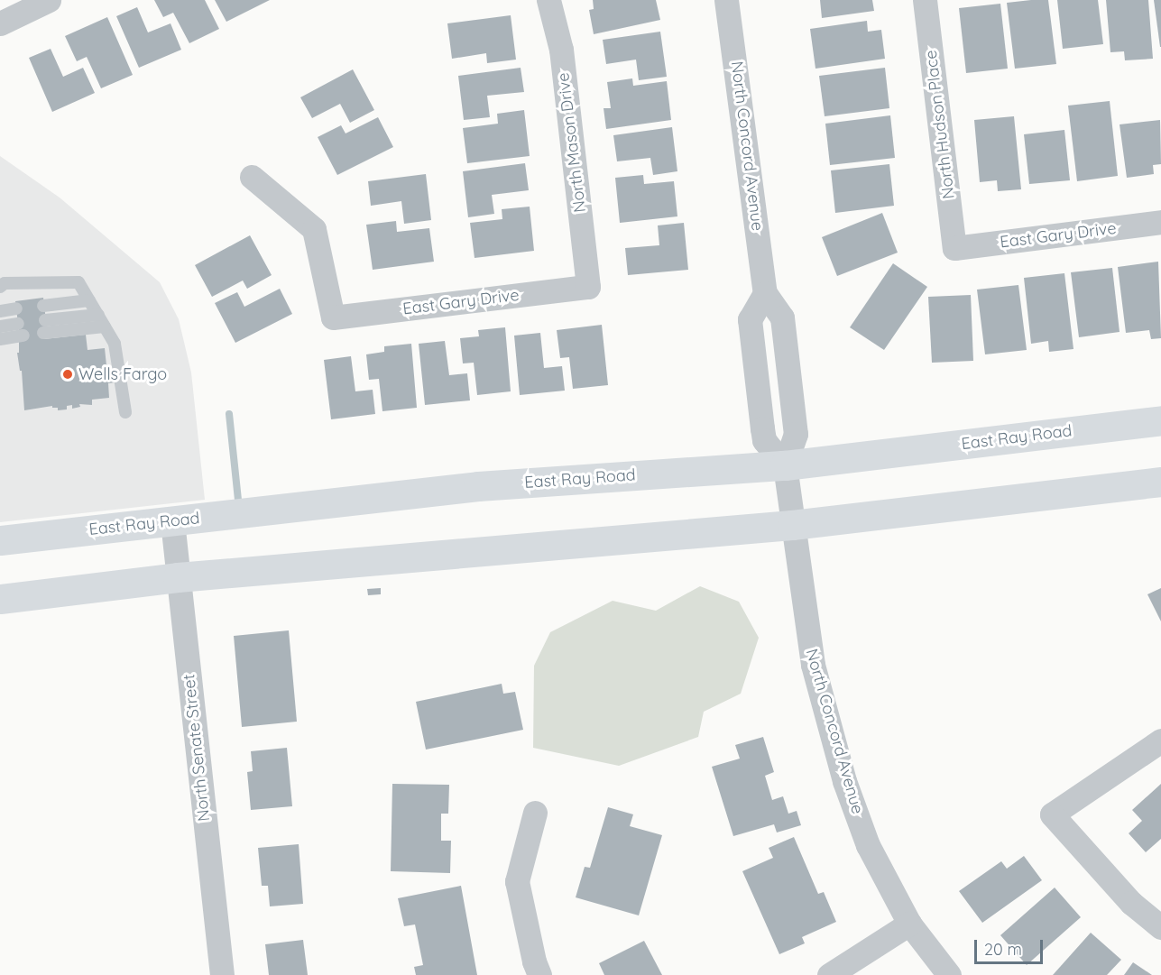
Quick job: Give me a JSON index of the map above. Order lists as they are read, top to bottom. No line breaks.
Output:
{"streets":{"main road":["East Ray Road"],"street":["North Hudson Place","North Mason Drive","North Concord Avenue","East Gary Drive","North Senate Street"]},"crossings":[["North Hudson Place","East Gary Drive"],["North Mason Drive","East Gary Drive"],["North Concord Avenue","East Ray Road"],["East Ray Road","North Senate Street"]],"places":["Wells Fargo"],"scale_bar":"20 m"}
